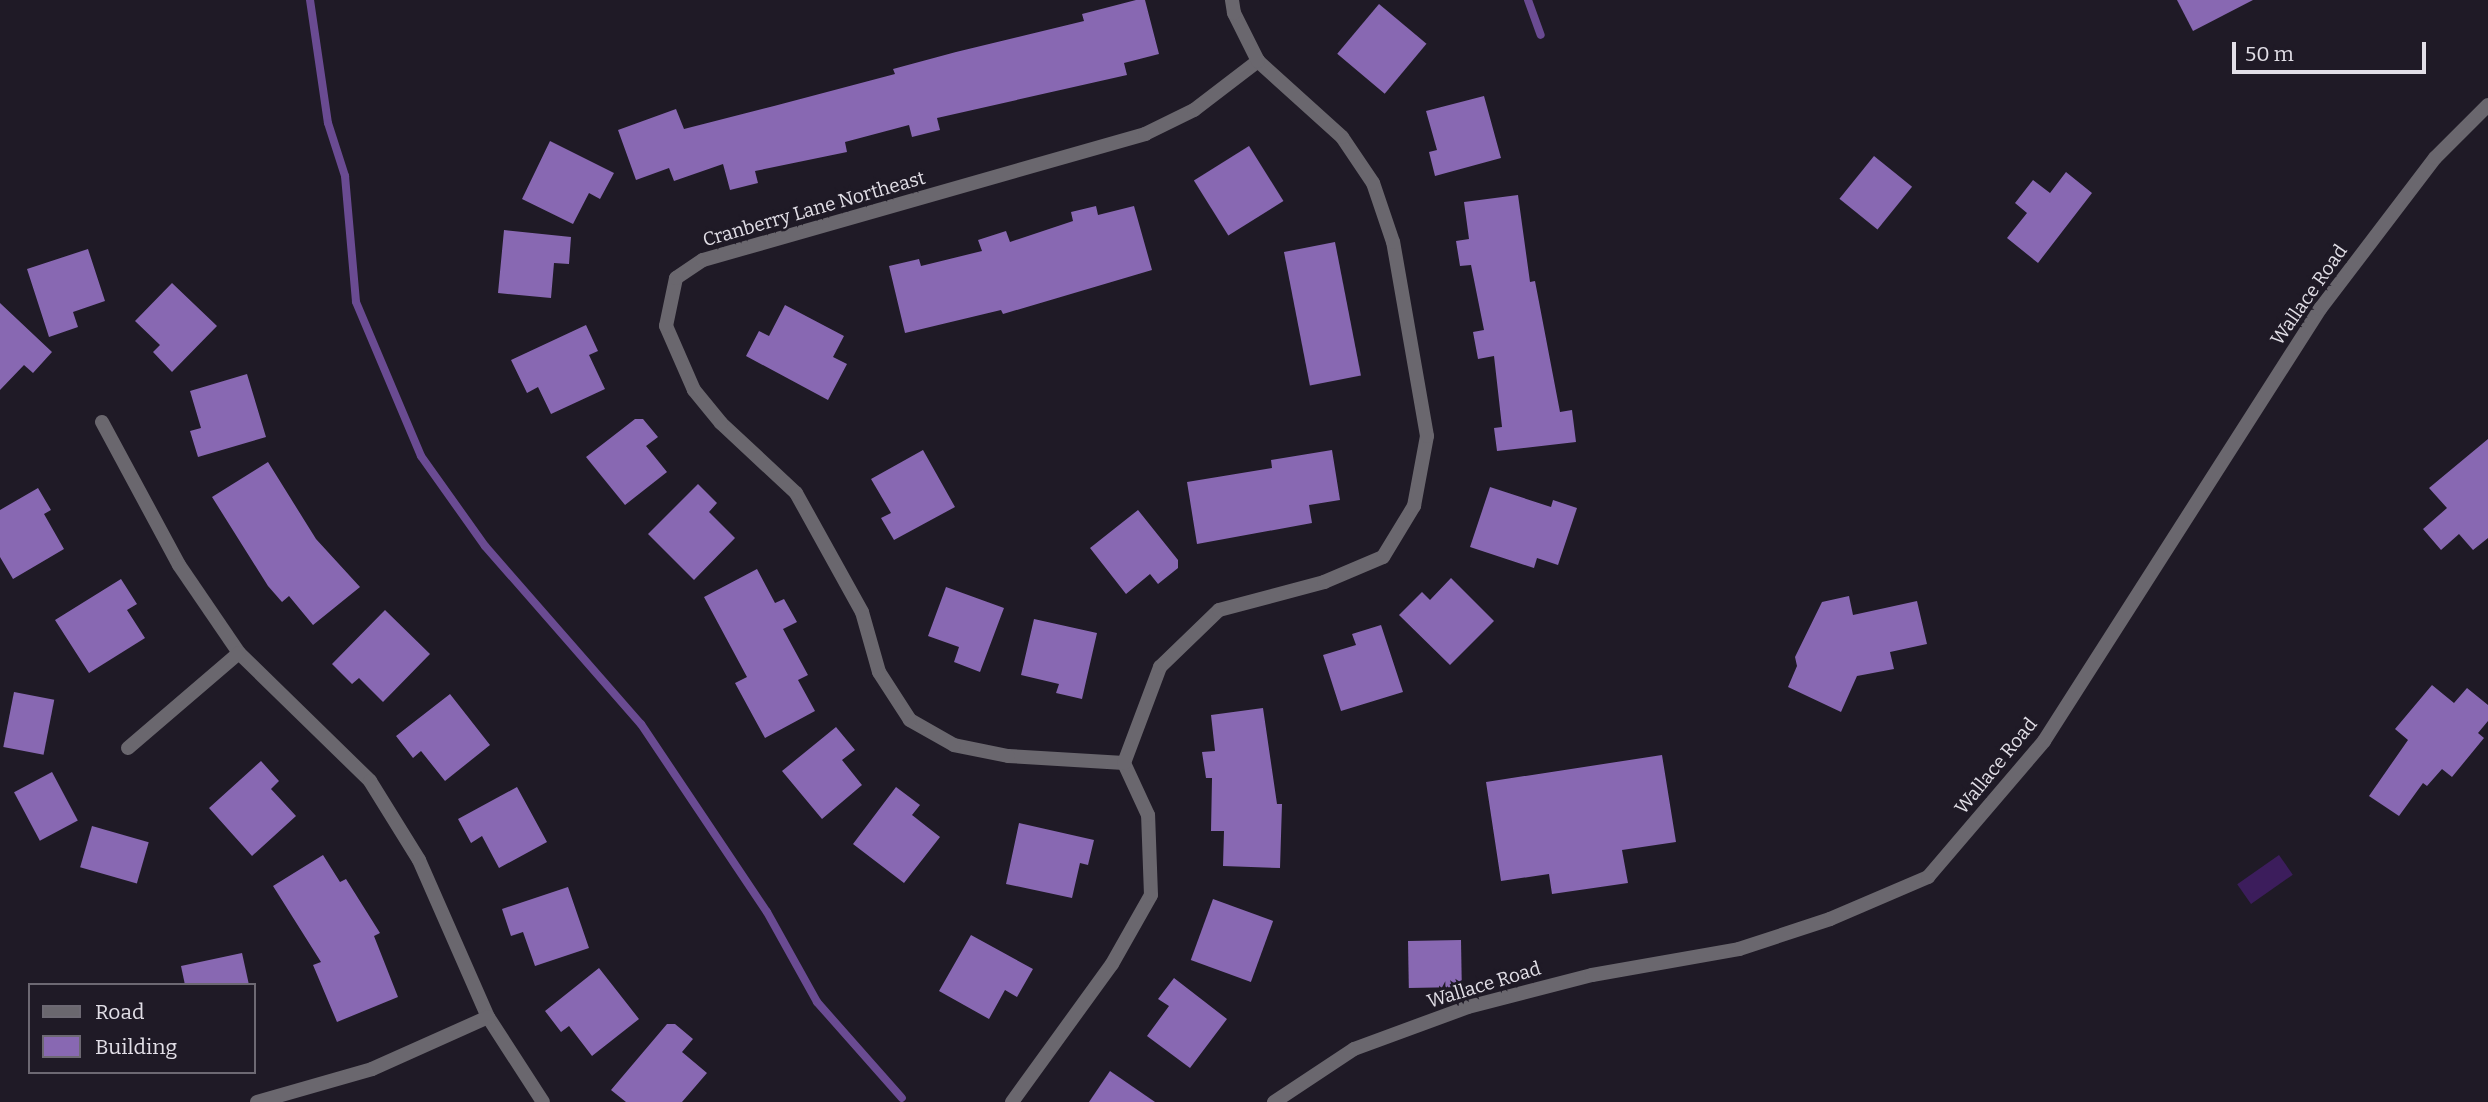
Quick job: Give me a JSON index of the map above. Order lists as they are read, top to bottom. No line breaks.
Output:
{"streets":{"street":["Cranberry Lane Northeast","Wallace Road"]},"legend":["Road","Building"],"scale_bar":"50 m"}
